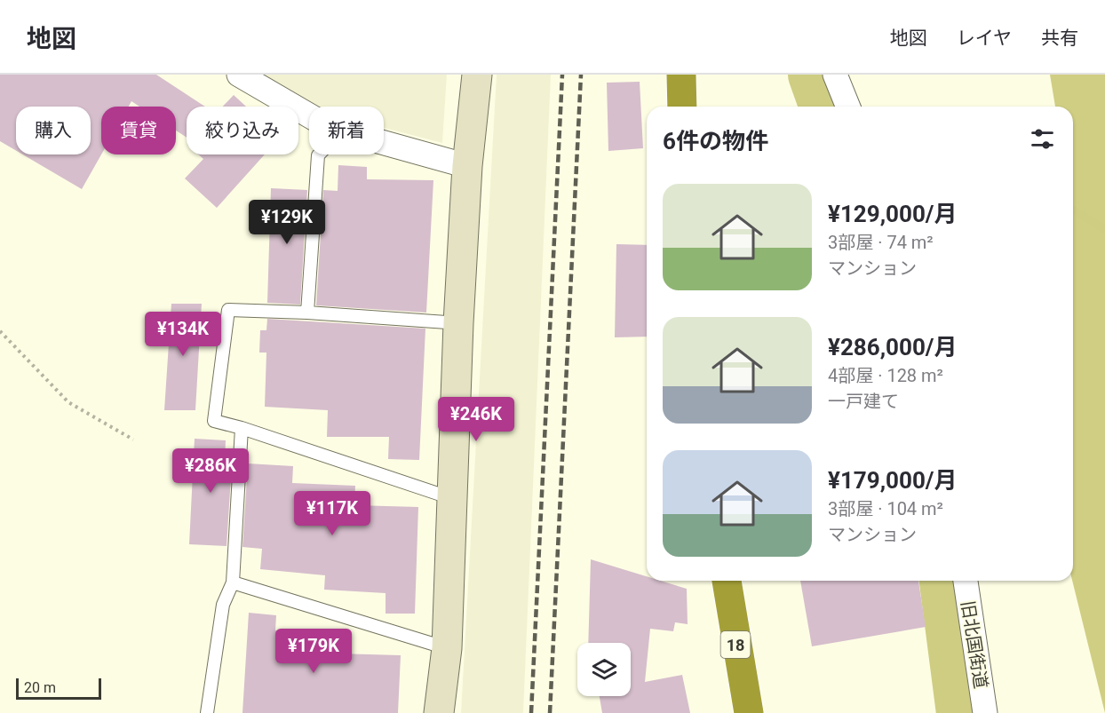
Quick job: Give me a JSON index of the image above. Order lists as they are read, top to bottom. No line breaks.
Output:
{"streets":{"highway":["18"],"street":["旧北国街道"]},"scale_bar":"20 m","page":{"header":"地図","nav":["地図","レイヤ","共有"],"chip":["購入","賃貸","絞り込み","新着"],"heading":"6件の物件","list":[{"name":"¥129,000/月","note":"3部屋 · 74 m² · マンション"},{"name":"¥286,000/月","note":"4部屋 · 128 m² · 一戸建て"},{"name":"¥179,000/月","note":"3部屋 · 104 m² · マンション"}],"price":["¥129K","¥134K","¥246K","¥286K","¥117K","¥179K"],"scale":"20 m"}}
